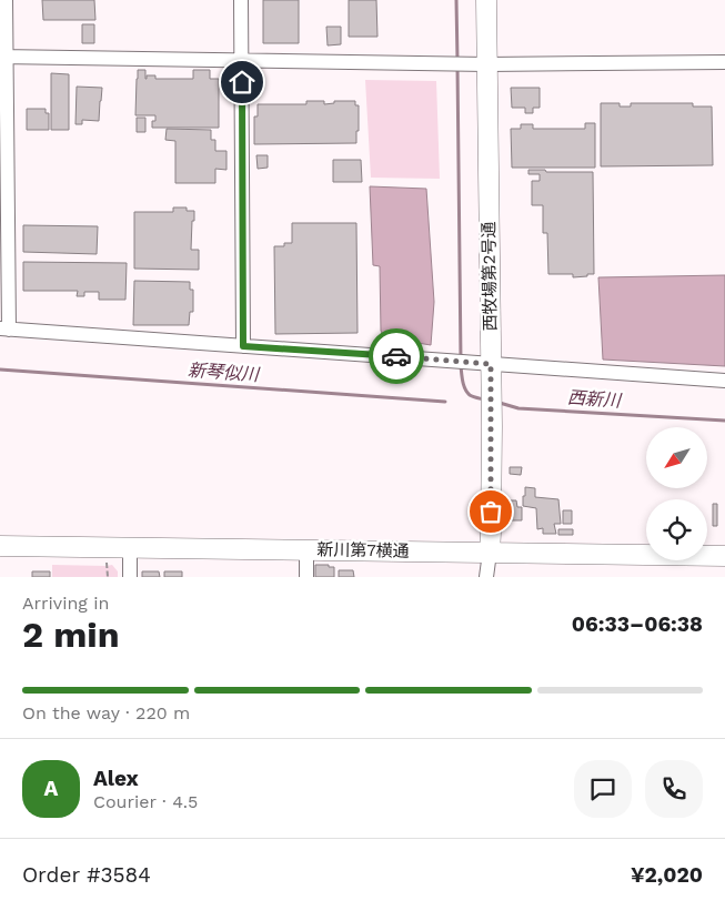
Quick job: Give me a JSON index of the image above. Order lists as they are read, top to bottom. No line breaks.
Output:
{"streets":{"street":["西牧場第2号通","新川第7横通"]},"crossings":[["西牧場第2号通","新川第7横通"]],"water":["新琴似川","西新川"],"north":"bottom left","page":{"heading":["2 min","Arriving in","06:33–06:38"],"panel":["Alex","Courier · 4.5","Order #3584","¥2,020"],"bar":"On the way · 220 m","round":"A"}}
